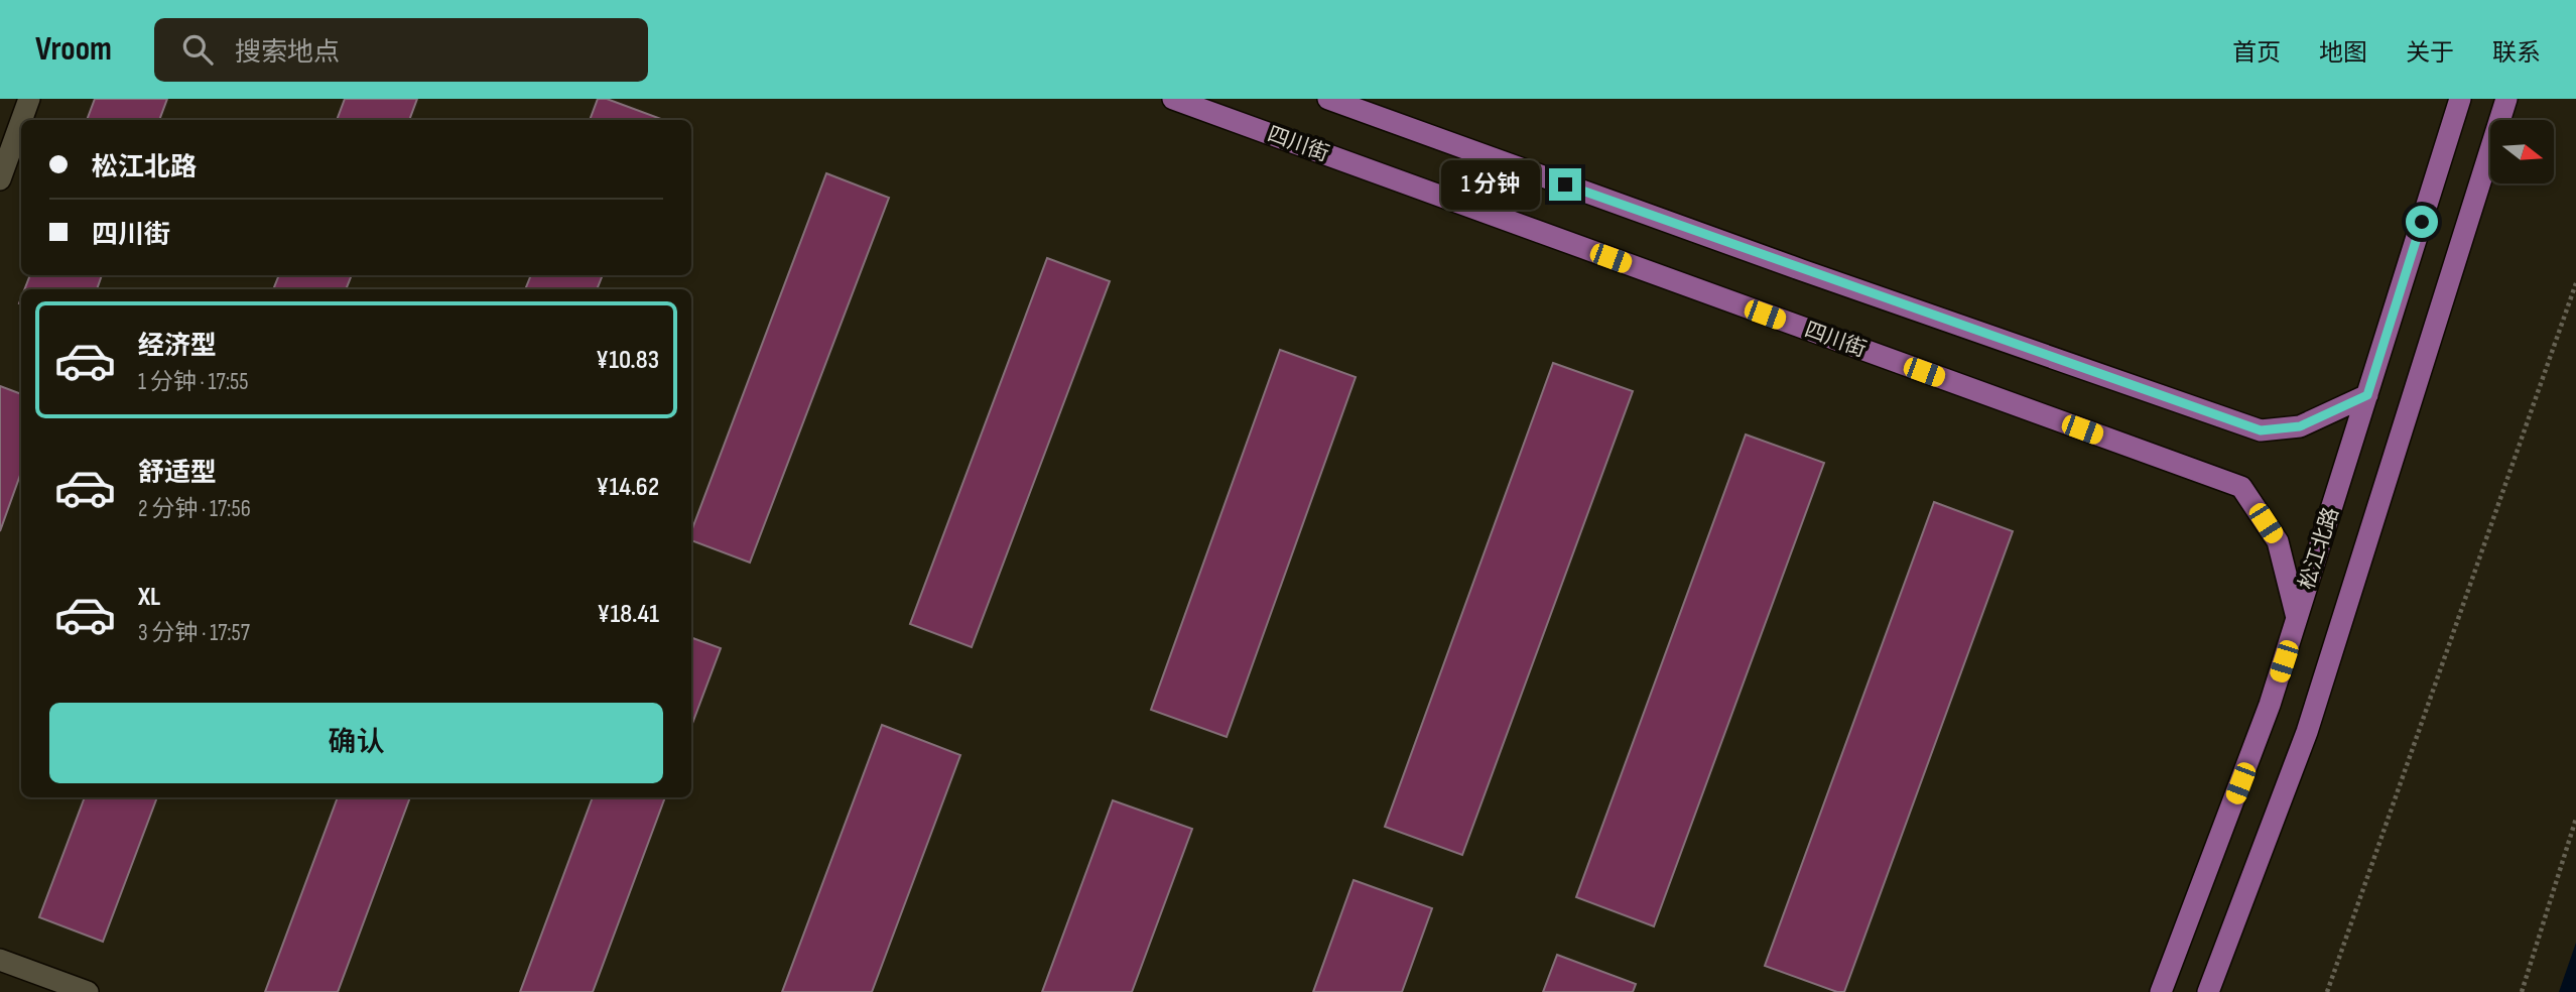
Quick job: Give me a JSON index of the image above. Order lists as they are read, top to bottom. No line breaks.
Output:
{"streets":{"main road":["四川街","松江北路"]},"crossings":[["四川街","松江北路"]],"north":"right","page":{"header":"Vroom","search":"搜索地点","nav":["首页","地图","关于","联系"],"banner":["松江北路","四川街"],"bubble":"1 分钟","list":[{"name":"经济型","note":"1 分钟 · 17:55","value":"¥10.83"},{"name":"舒适型","note":"2 分钟 · 17:56","value":"¥14.62"},{"name":"XL","note":"3 分钟 · 17:57","value":"¥18.41"}],"buttons":"确认"}}
